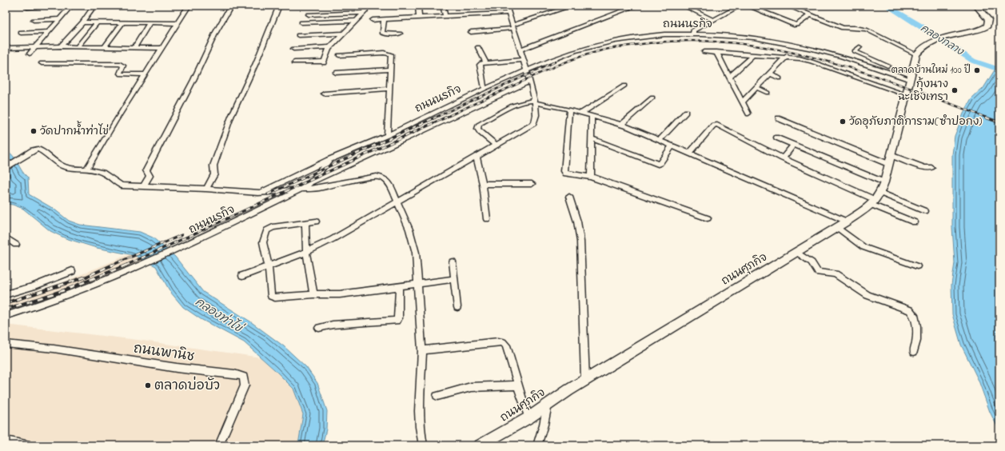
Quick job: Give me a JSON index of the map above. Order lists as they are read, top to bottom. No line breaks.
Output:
{"streets":{"main road":["ถนนศุภกิจ"],"street":["ถนนนรกิจ","ถนนพานิช"]},"water":["คลองกลาง","คลองท่าไข่"],"places":["ตลาดบ้านใหม่ 100 ปี","กุ้งนาง ฉะเชิงเทรา","วัดอุภัยภาติการาม(ซำปอกง)","วัดปากน้ำท่าไข่","ตลาดบ่อบัว"]}
